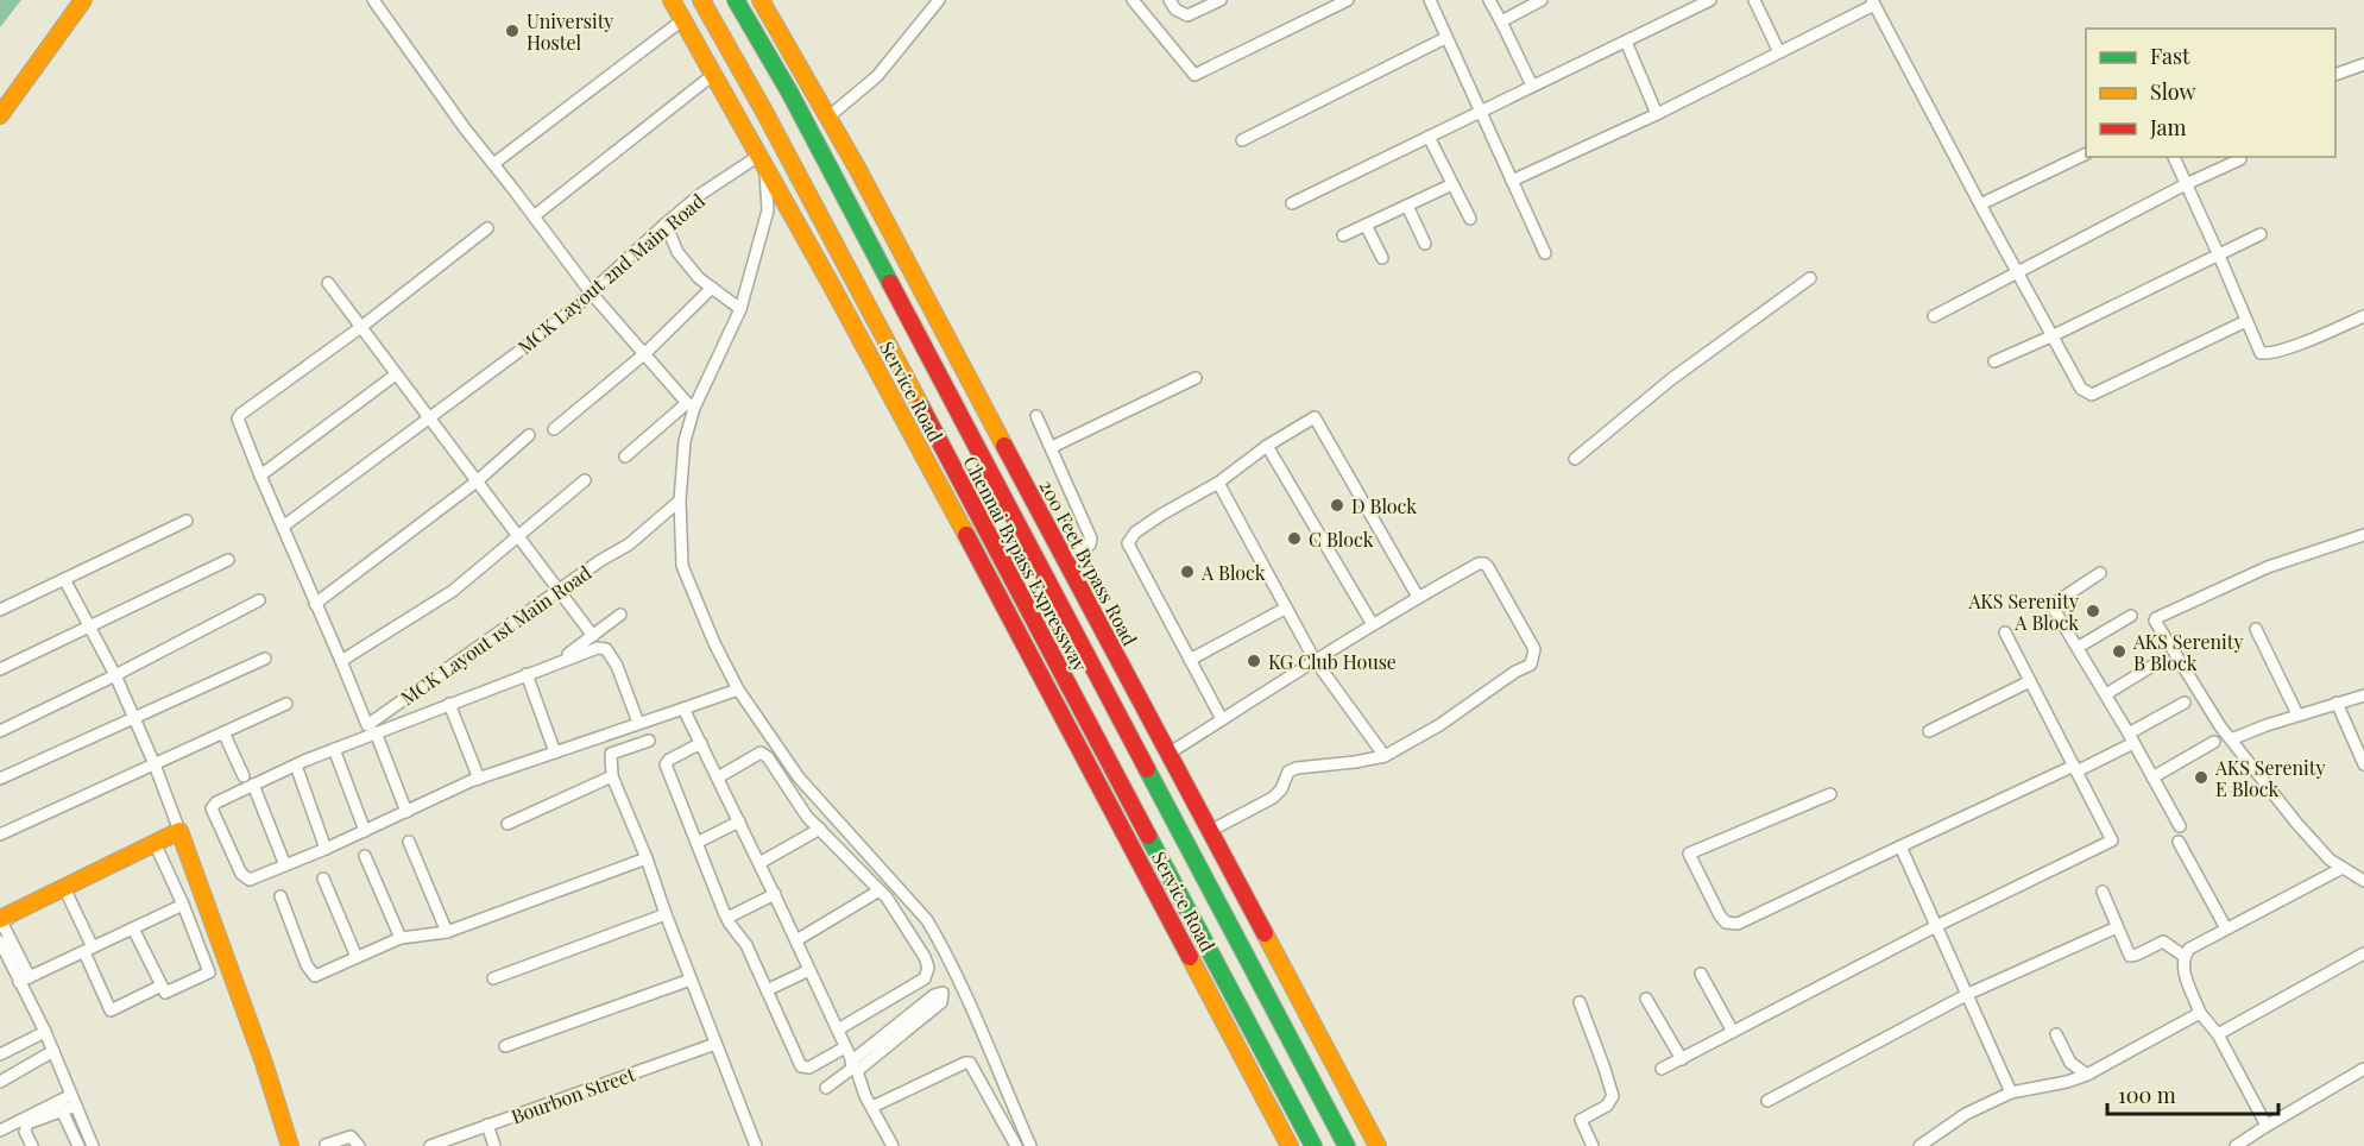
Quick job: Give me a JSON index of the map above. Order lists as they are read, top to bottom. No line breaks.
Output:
{"streets":{"main road":["Service Road","200 Feet Bypass Road","Chennai Bypass Expressway"],"street":["MCK Layout 2nd Main Road","MCK Layout 1st Main Road","Bourbon Street"]},"crossings":[["MCK Layout 2nd Main Road","Service Road"]],"places":["University Hostel","D Block","C Block","A Block","AKS Serenity A Block","AKS Serenity B Block","KG Club House","AKS Serenity E Block"],"legend":["Fast","Slow","Jam"],"scale_bar":"100 m"}
